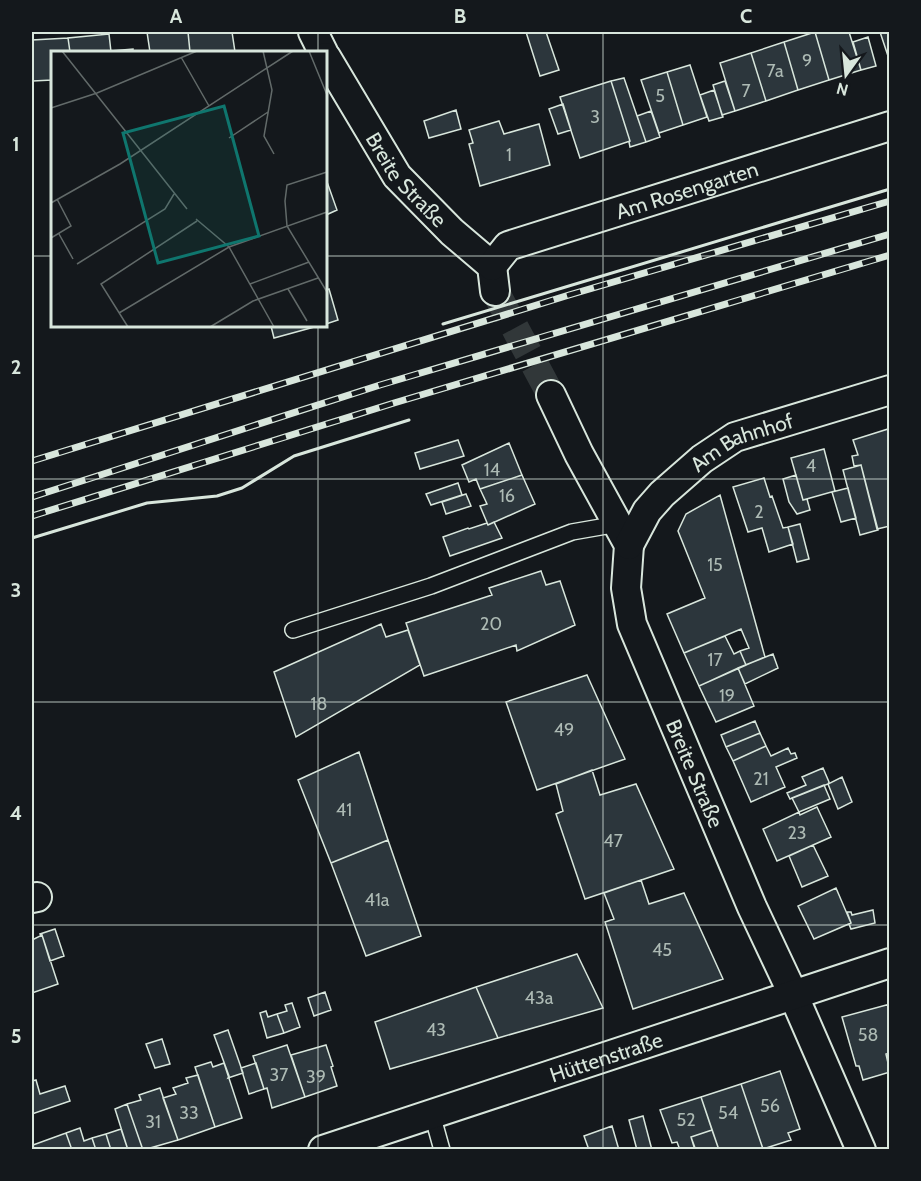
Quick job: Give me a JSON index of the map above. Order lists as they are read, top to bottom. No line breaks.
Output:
{"streets":{"street":["Breite Straße","Am Rosengarten","Am Bahnhof","Hüttenstraße"]},"crossings":[["Breite Straße","Am Rosengarten"],["Breite Straße","Am Bahnhof"],["Breite Straße","Hüttenstraße"]],"house_numbers":["9","7a","7","5","3","1","4","14","16","2","15","20","17","19","18","49","21","41","23","47","41a","45","43a","43","58","37","39","56","33","54","52","31"],"north":"bottom","grid":{"columns":["A","B","C"],"rows":["1","2","3","4","5"]}}
